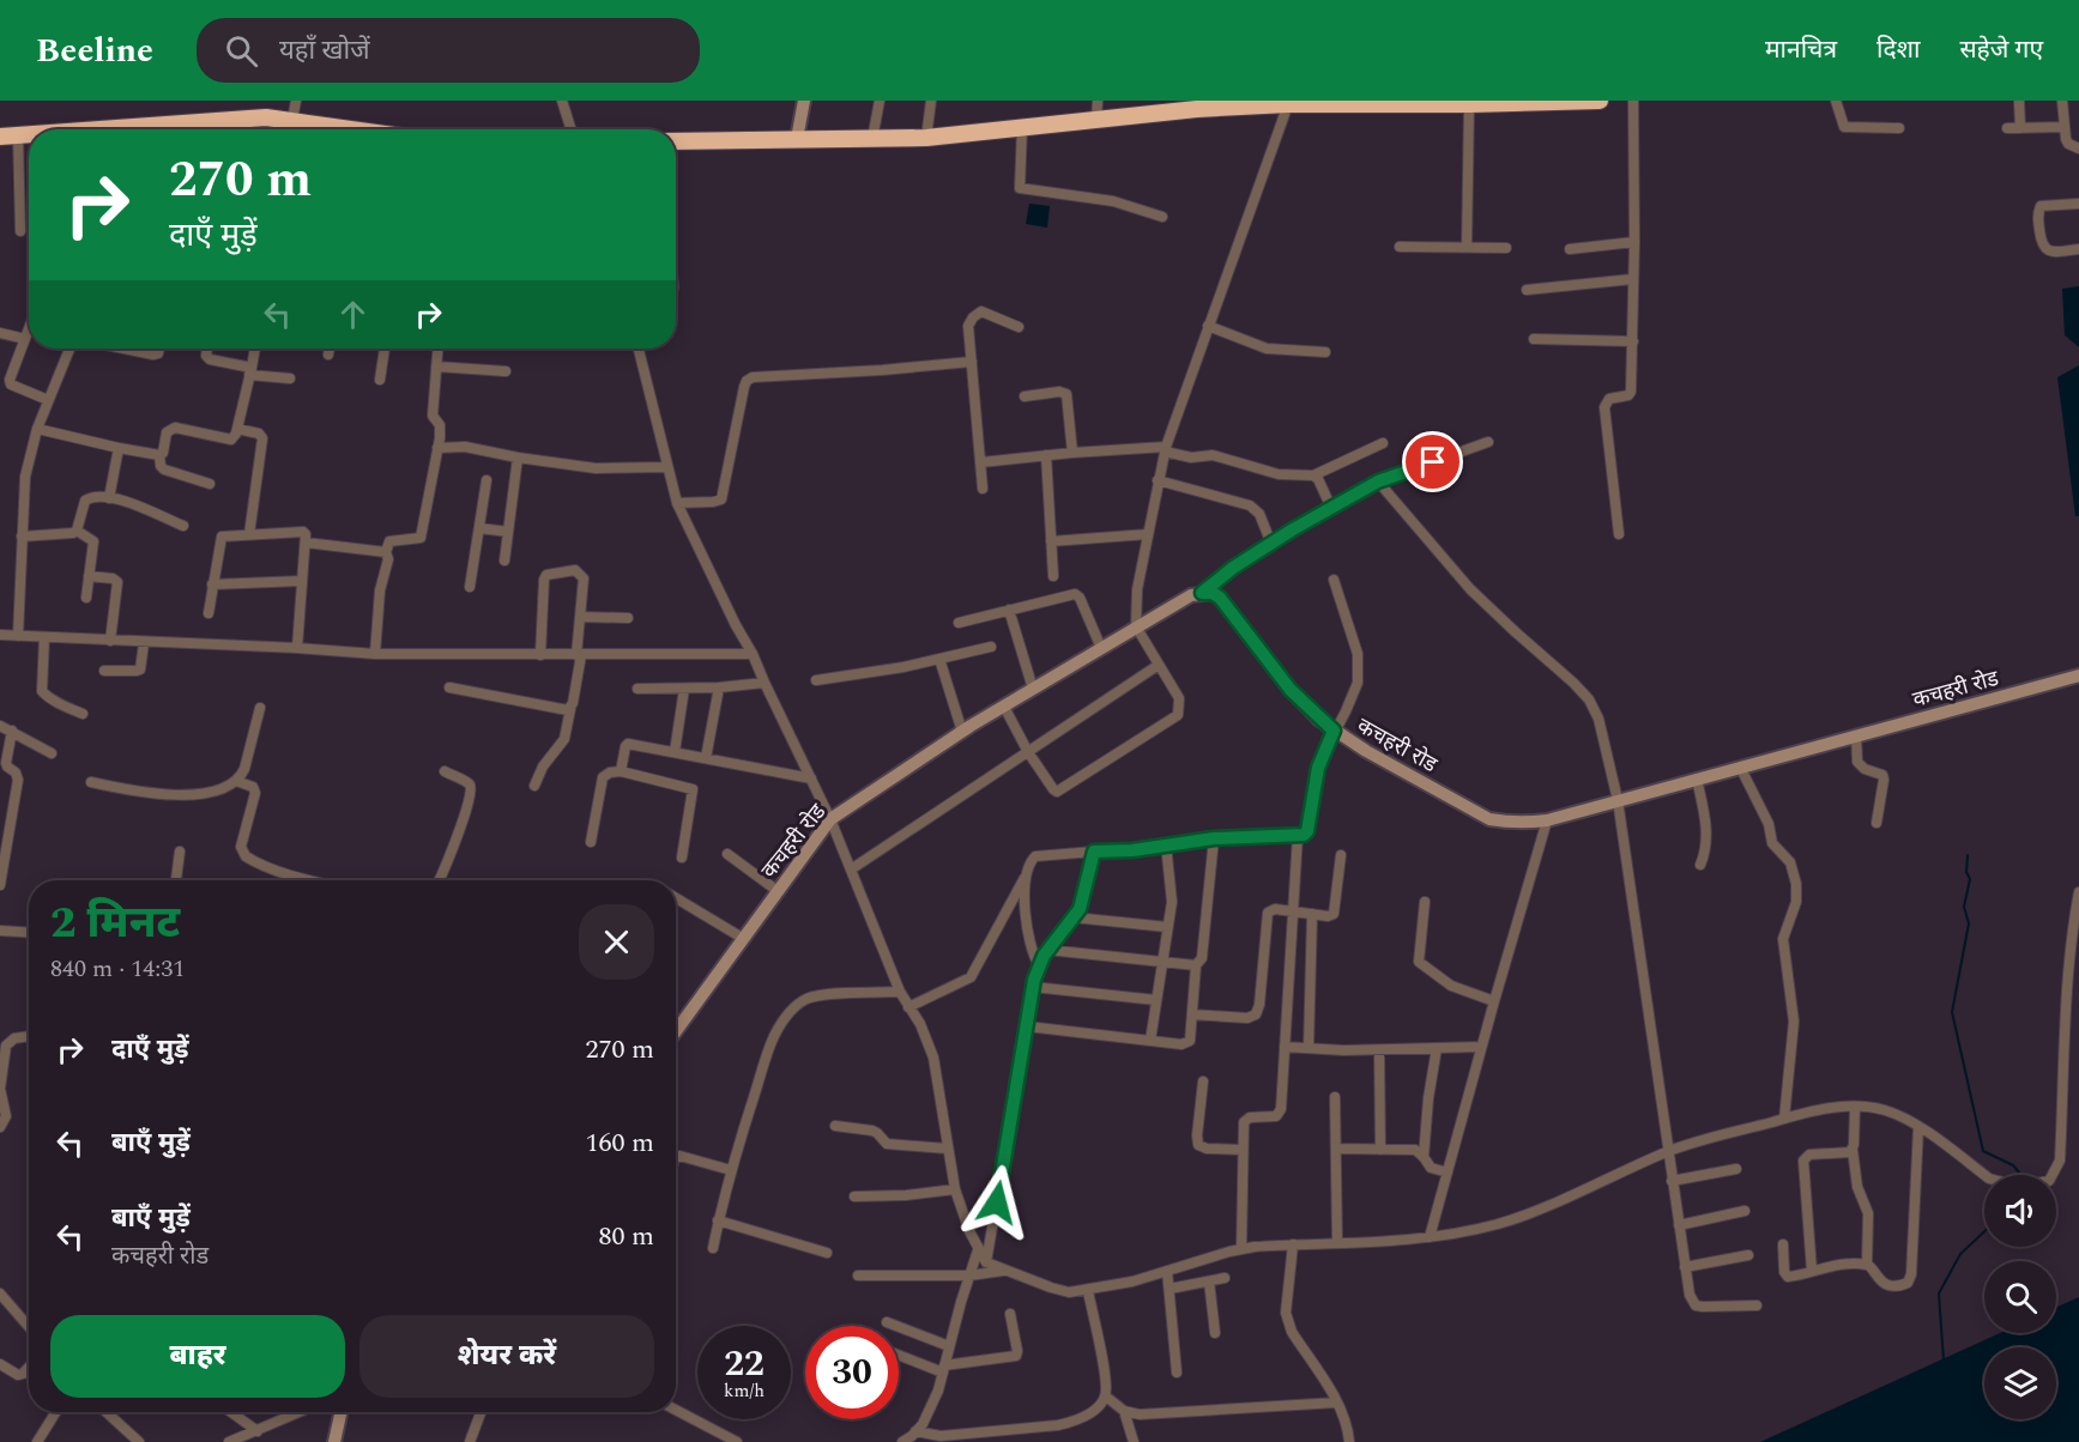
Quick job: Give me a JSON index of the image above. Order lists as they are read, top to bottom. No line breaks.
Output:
{"streets":{"main road":["कचहरी रोड"]},"page":{"header":"Beeline","search":"यहाँ खोजें","nav":["मानचित्र","दिशा","सहेजे गए"],"turn":["270 m","दाएँ मुड़ें"],"heading":["2 मिनट","840 m · 14:31"],"list":[{"name":"दाएँ मुड़ें","value":"270 m"},{"name":"बाएँ मुड़ें","value":"160 m"},{"name":"बाएँ मुड़ें","note":"कचहरी रोड","value":"80 m"}],"buttons":["बाहर","शेयर करें"],"speed":"22 km/h","limit":"30"}}
